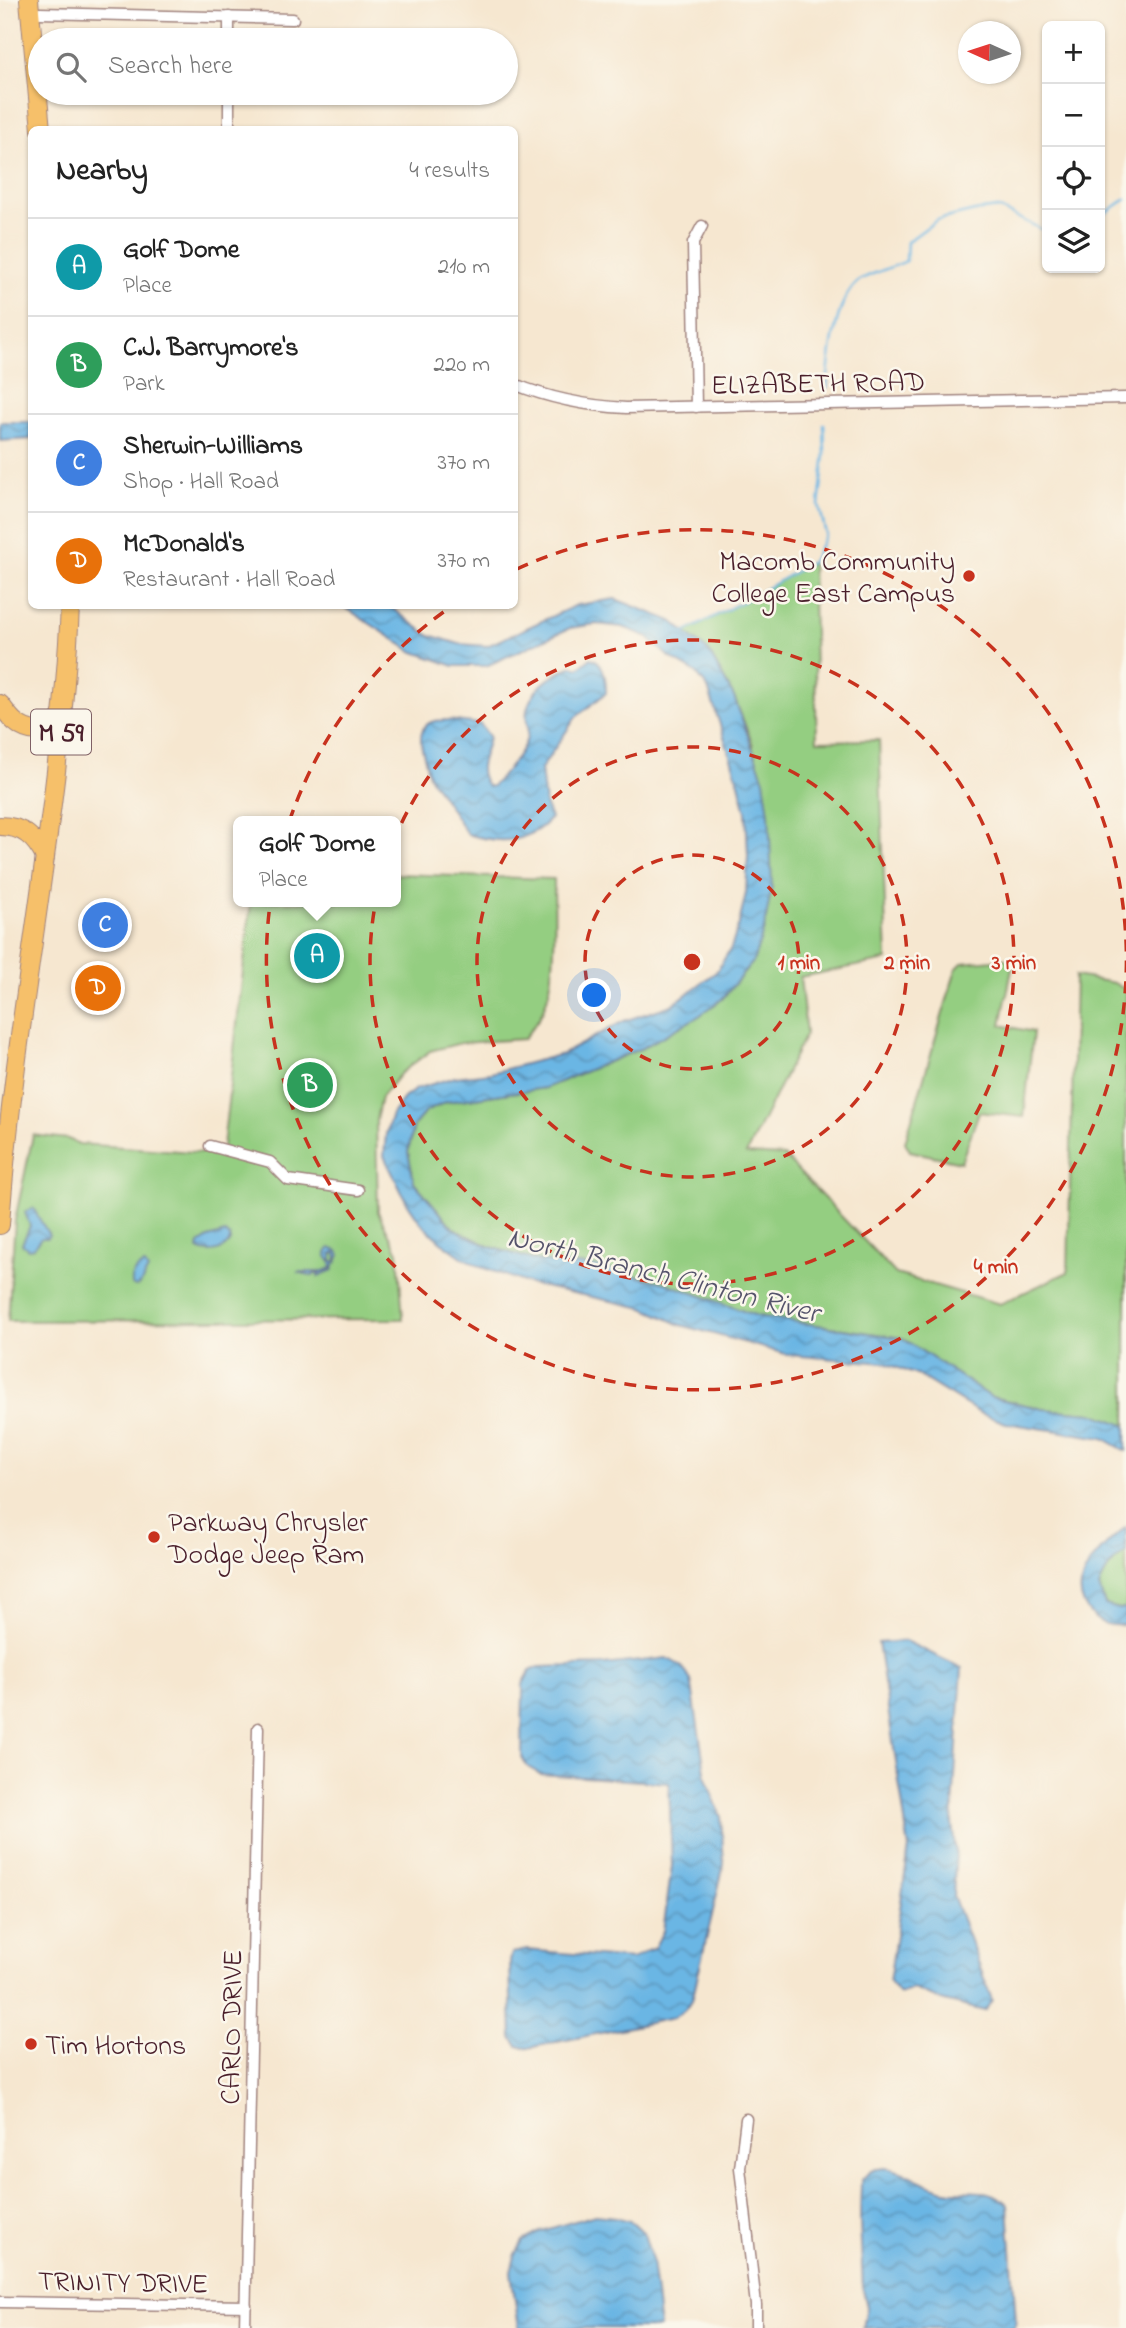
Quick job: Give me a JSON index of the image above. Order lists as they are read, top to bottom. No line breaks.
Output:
{"streets":{"highway":["M 59"],"street":["ELIZABETH ROAD","CARLO DRIVE","TRINITY DRIVE"]},"crossings":[["CARLO DRIVE","TRINITY DRIVE"]],"water":["North Branch Clinton River"],"places":["Macomb Community College East Campus","Parkway Chrysler Dodge Jeep Ram","Tim Hortons"],"north":"left","page":{"map_buttons":["+","−"],"search":"Search here","heading":["Nearby","4 results"],"list":[{"mark":"A","name":"Golf Dome","note":"Place","value":"210 m"},{"mark":"B","name":"C.J. Barrymore's","note":"Park","value":"220 m"},{"mark":"C","name":"Sherwin-Williams","note":"Shop · Hall Road","value":"370 m"},{"mark":"D","name":"McDonald's","note":"Restaurant · Hall Road","value":"370 m"}],"popup":["Golf Dome","Place"],"pins":["C","A","D","B"]},"rings":["1 min","2 min","3 min","4 min"]}
